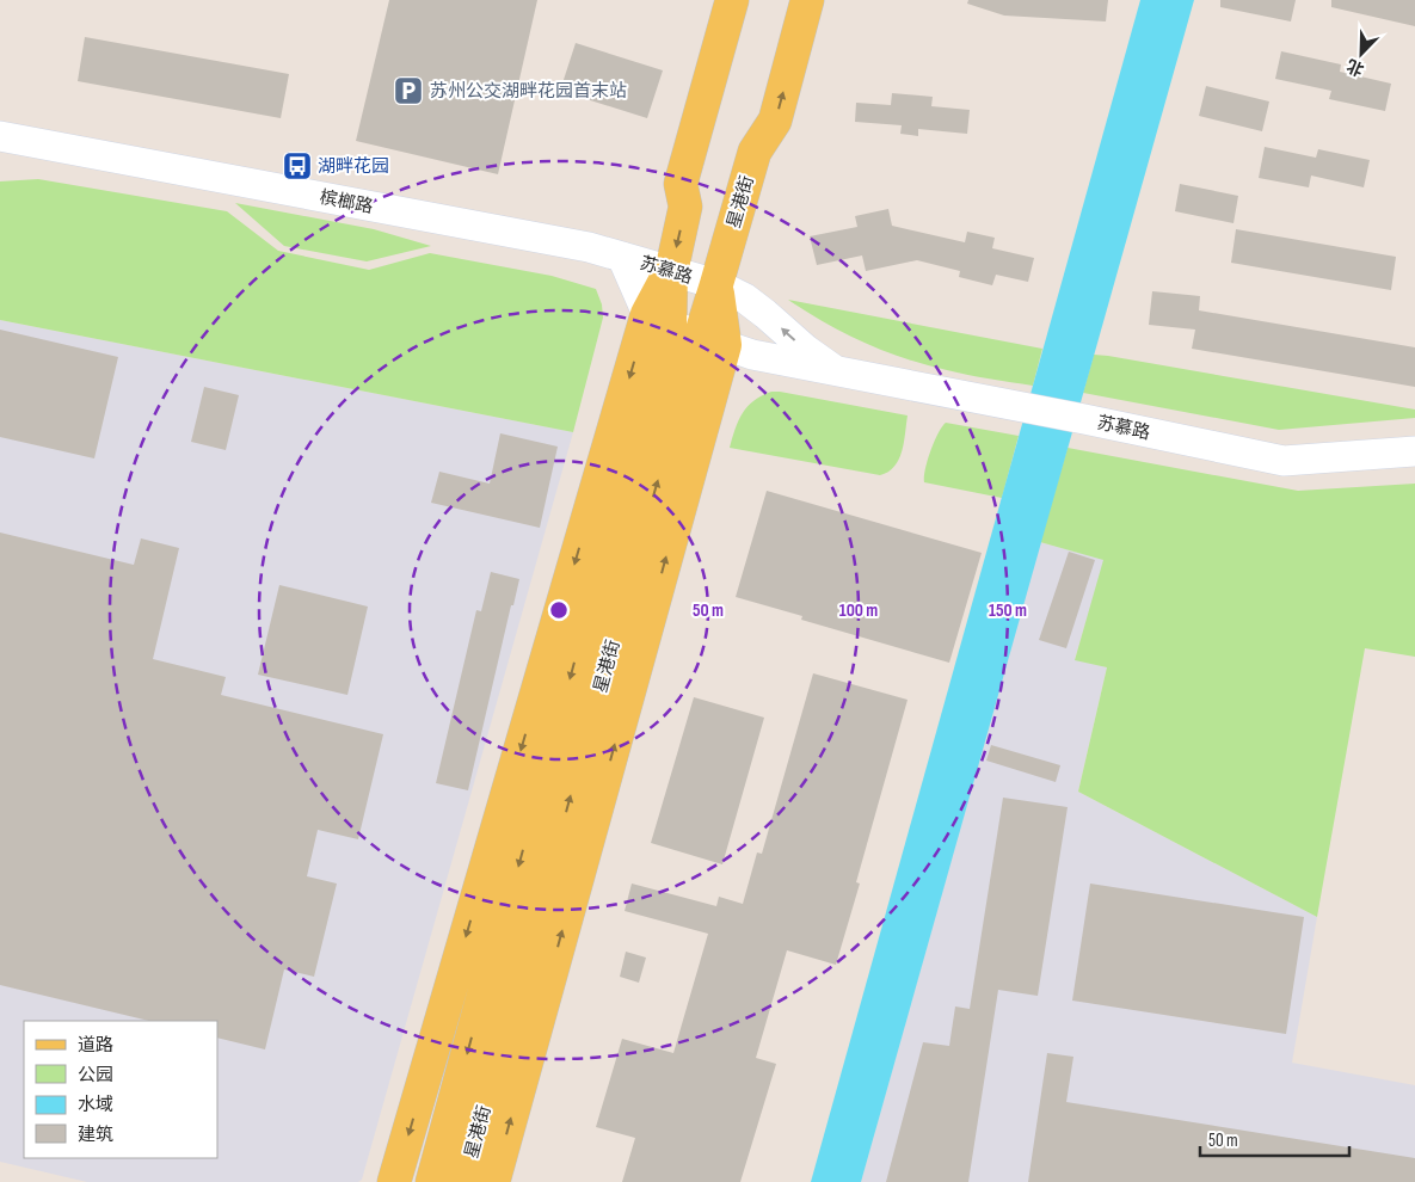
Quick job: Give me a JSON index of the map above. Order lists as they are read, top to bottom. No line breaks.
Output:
{"streets":{"main road":["槟榔路","星港街","苏慕路"]},"crossings":[["槟榔路","苏慕路"],["星港街","苏慕路"]],"places":{"parking":["苏州公交湖畔花园首末站"],"bus stop":["湖畔花园"]},"legend":["道路","公园","水域","建筑"],"scale_bar":"50 m","north":"bottom left","rings":["50 m","100 m","150 m"]}
